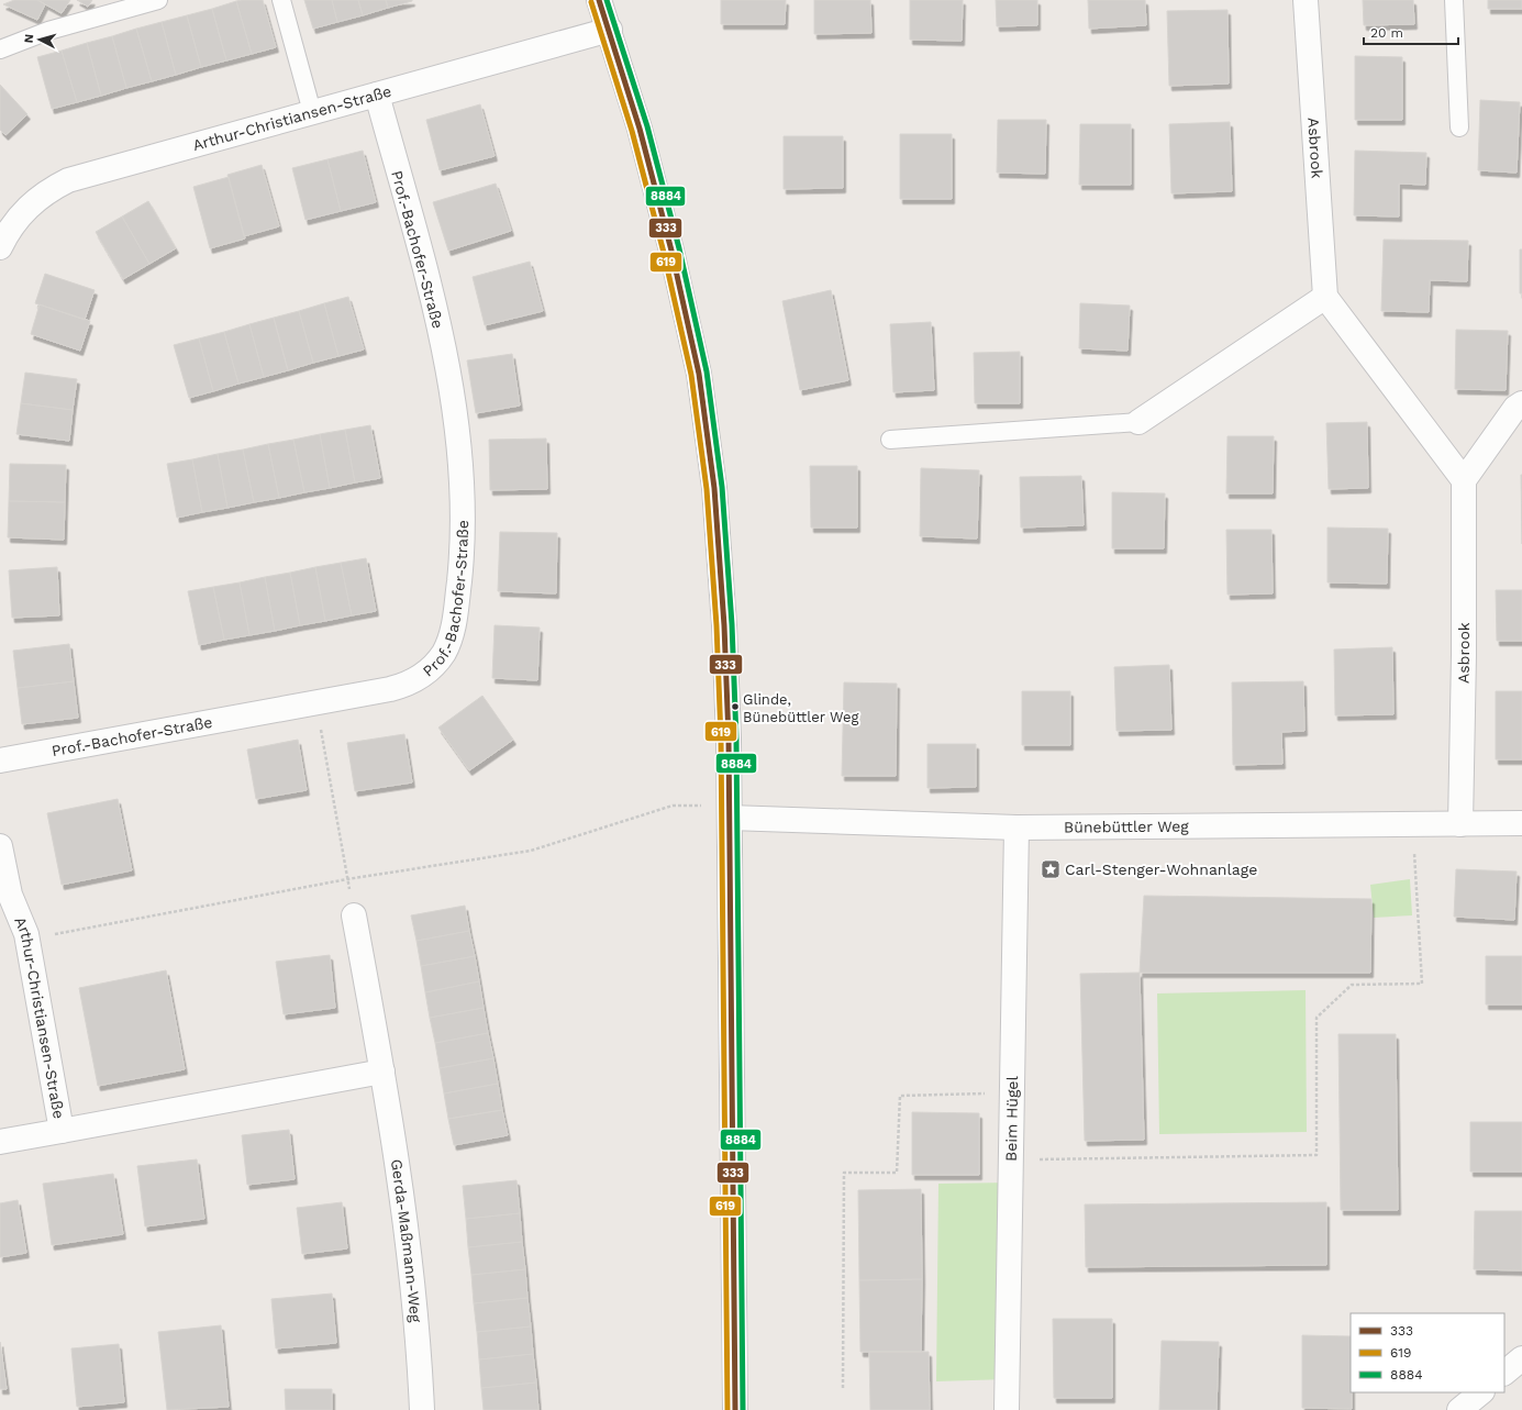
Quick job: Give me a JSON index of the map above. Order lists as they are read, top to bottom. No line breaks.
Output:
{"streets":{"street":["Arthur-Christiansen-Straße","Asbrook","Prof.-Bachofer-Straße","Bünebüttler Weg","Beim Hügel","Gerda-Maßmann-Weg"]},"crossings":[["Arthur-Christiansen-Straße","Prof.-Bachofer-Straße"],["Asbrook","Bünebüttler Weg"],["Bünebüttler Weg","Beim Hügel"]],"places":{"other":["Glinde, Bünebüttler Weg"],"place":["Carl-Stenger-Wohnanlage"]},"lines":["transit line 333","transit line 8884","transit line 619"],"legend":["333","619","8884"],"scale_bar":"20 m","north":"left"}
